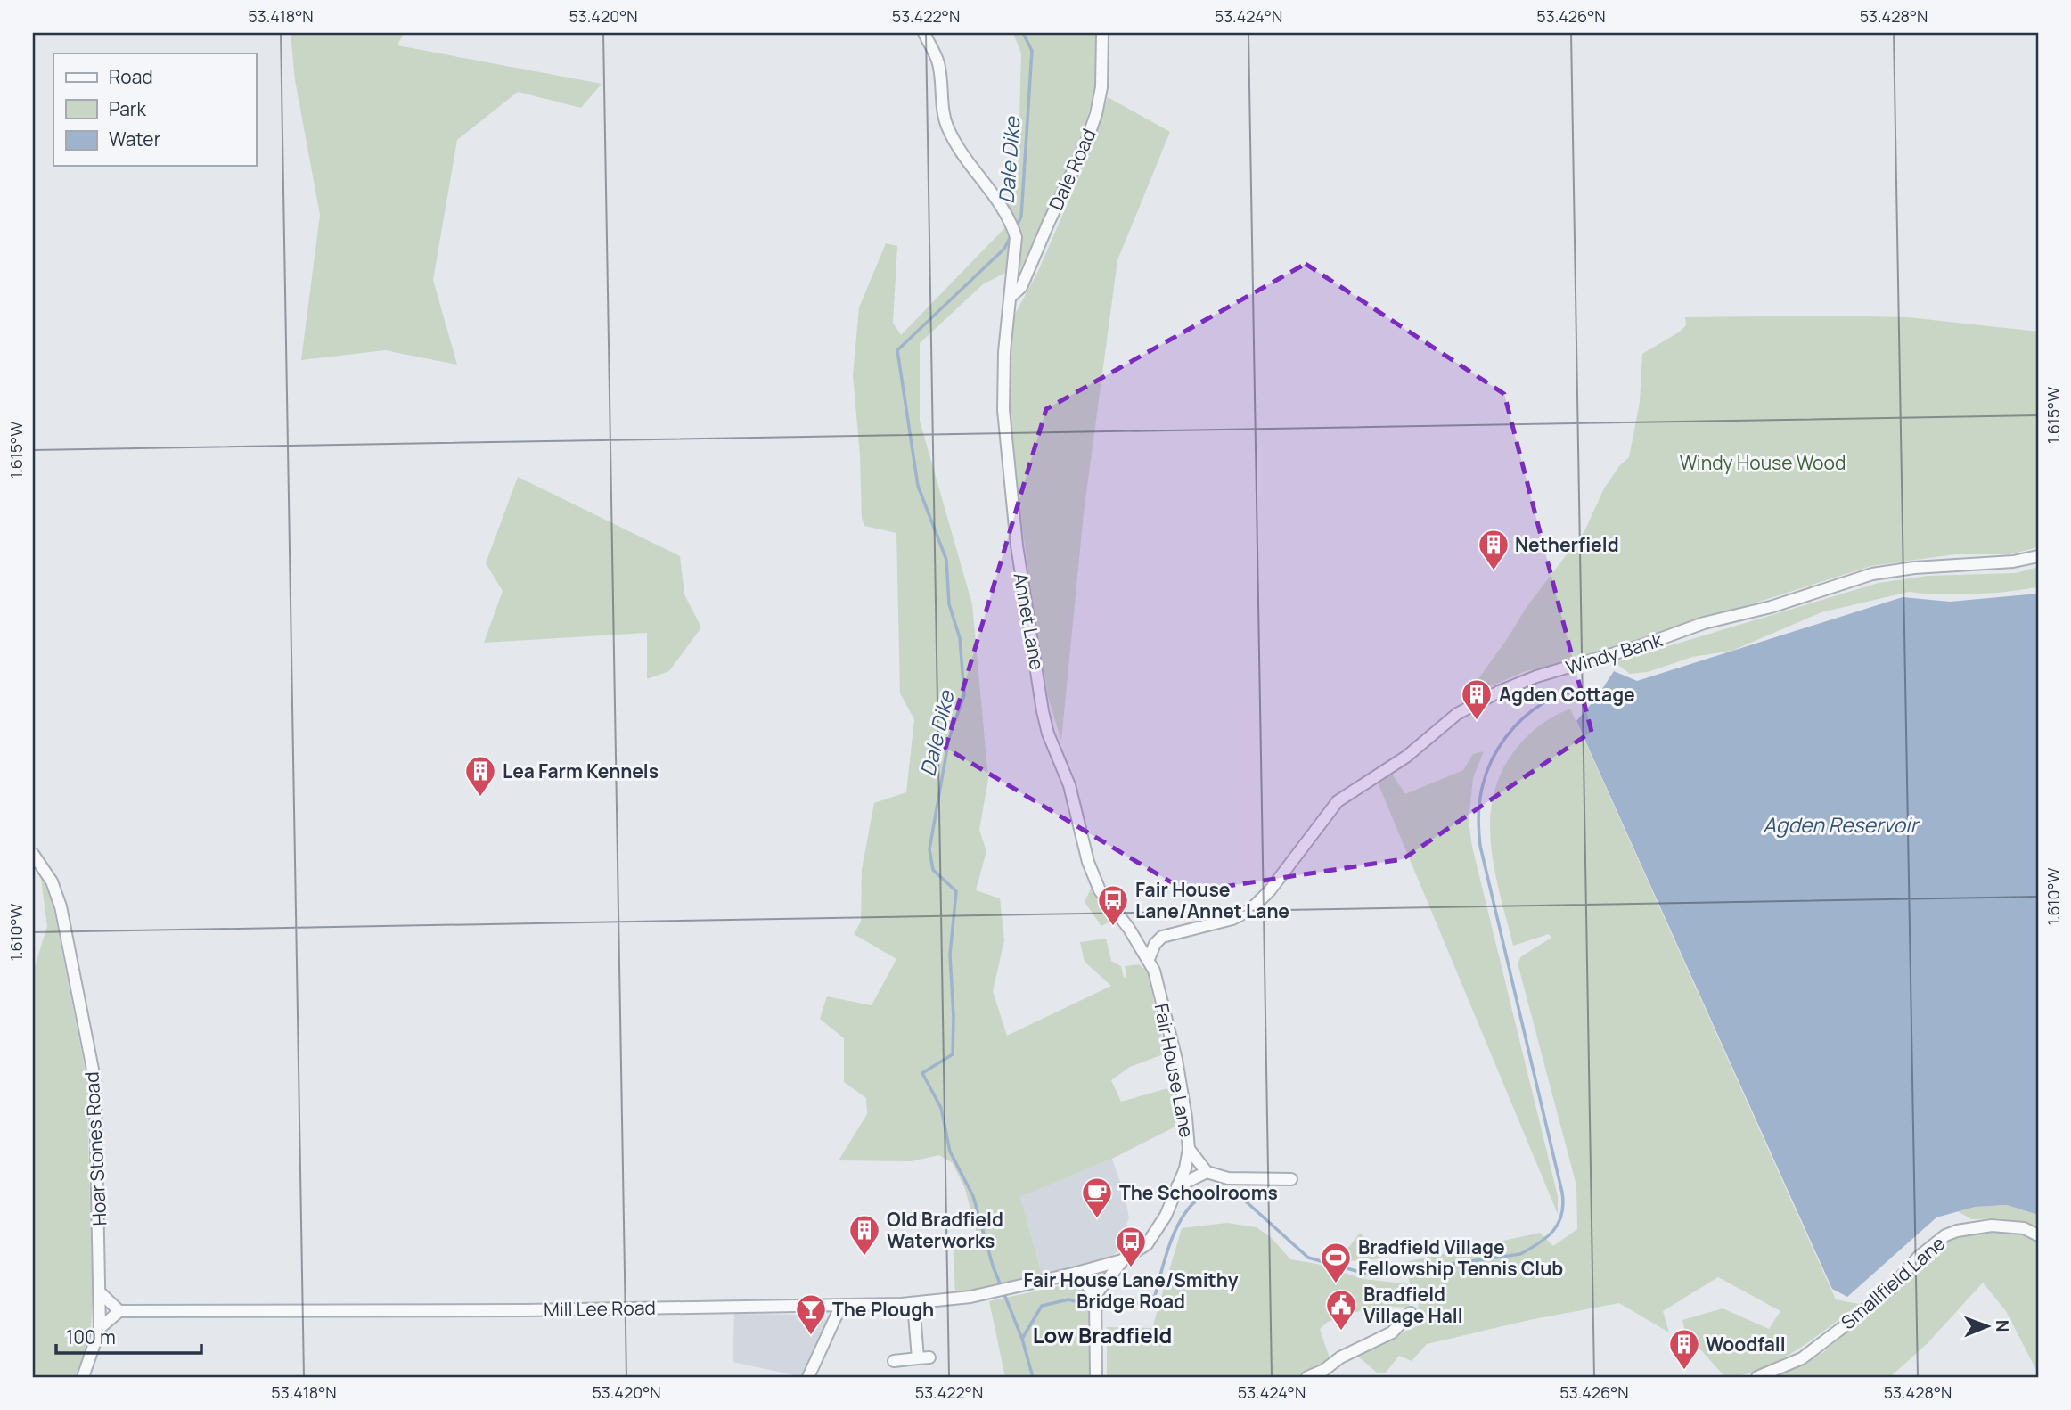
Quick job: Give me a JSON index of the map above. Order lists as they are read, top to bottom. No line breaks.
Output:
{"streets":{"street":["Dale Road","Annet Lane","Windy Bank","Fair House Lane","Hoar Stones Road","Smallfield Lane","Mill Lee Road"]},"crossings":[["Dale Road","Annet Lane"],["Annet Lane","Windy Bank"],["Annet Lane","Fair House Lane"],["Windy Bank","Fair House Lane"],["Fair House Lane","Mill Lee Road"]],"districts":["Low Bradfield"],"water":["Dale Dike","Agden Reservoir"],"parks":["Windy House Wood"],"places":{"building":["Netherfield","Agden Cottage","Lea Farm Kennels","Old Bradfield Waterworks","Woodfall"],"bus stop":["Fair House Lane/Annet Lane","Fair House Lane/Smithy Bridge Road"],"cafe":["The Schoolrooms"],"sports":["Bradfield Village Fellowship Tennis Club"],"public building":["Bradfield Village Hall"],"bar":["The Plough"]},"legend":["Road","Park","Water"],"scale_bar":"100 m","north":"right","coordinates":["53.418°N","53.420°N","53.422°N","53.424°N","53.426°N","53.428°N","1.615°W","1.610°W"]}
